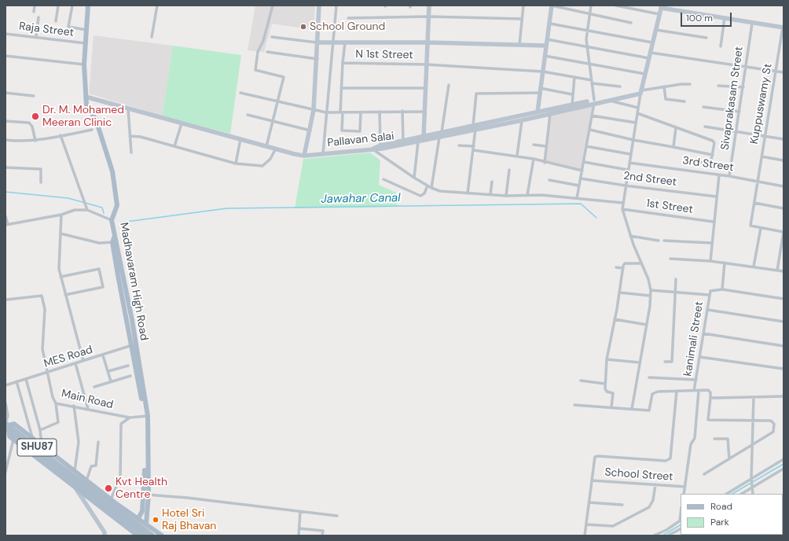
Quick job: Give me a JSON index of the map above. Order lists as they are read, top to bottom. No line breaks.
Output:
{"streets":{"main road":["Madhavaram High Road","SHU87"],"street":["Raja Street","N 1st Street","Sivaprakasam Street","Kuppuswamy St","Pallavan Salai","3rd Street","2nd Street","1st Street","kanimali Street","MES Road","Main Road","School Street"]},"crossings":[["Raja Street","Madhavaram High Road"],["Sivaprakasam Street","3rd Street"],["Kuppuswamy St","3rd Street"],["Pallavan Salai","Madhavaram High Road"],["Madhavaram High Road","MES Road"],["Madhavaram High Road","Main Road"],["MES Road","Main Road"]],"water":["Jawahar Canal"],"places":["School Ground","Dr. M. Mohamed Meeran Clinic","Kvt Health Centre","Hotel Sri Raj Bhavan"],"legend":["Road","Park"],"scale_bar":"100 m"}
